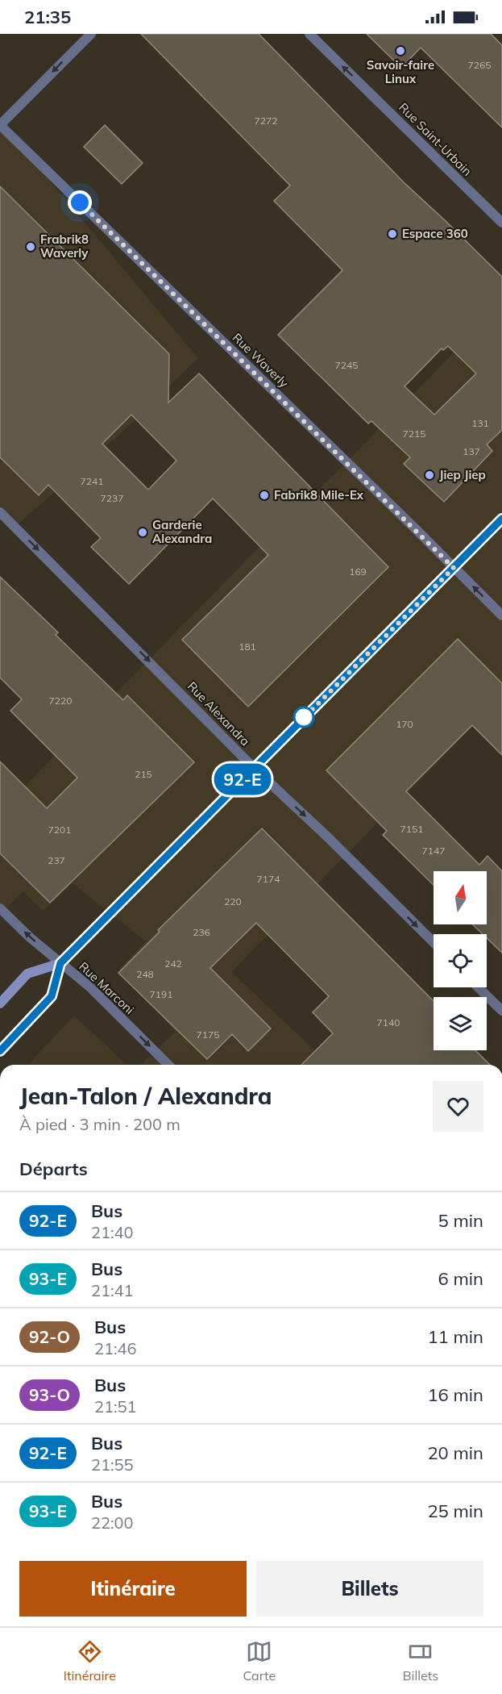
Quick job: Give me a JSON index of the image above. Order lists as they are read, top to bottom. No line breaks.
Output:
{"streets":{"street":["Rue Saint-Urbain","Rue Waverly","Rue Alexandra","Rue Marconi"]},"one_way":["Rue Saint-Urbain","Rue Alexandra"],"places":["Savoir-faire Linux","Espace 360","Frabrik8 Waverly","Jiep Jiep","Fabrik8 Mile-Ex","Garderie Alexandra"],"lines":["bus line 92-E"],"house_numbers":["7265","7272","7245","131","7215","137","7241","7237","169","181","7220","170","215","7151","7201","7147","237","7174","220","236","242","248","7191","7140","7175"],"north":"top","page":{"status":"21:35","on_map":"92-E","heading":[["Jean-Talon / Alexandra","À pied · 3 min · 200 m"],"Départs"],"list":[{"mark":"92-E","name":"Bus","note":"21:40","value":"5 min"},{"mark":"93-E","name":"Bus","note":"21:41","value":"6 min"},{"mark":"92-O","name":"Bus","note":"21:46","value":"11 min"},{"mark":"93-O","name":"Bus","note":"21:51","value":"16 min"},{"mark":"92-E","name":"Bus","note":"21:55","value":"20 min"},{"mark":"93-E","name":"Bus","note":"22:00","value":"25 min"}],"buttons":["Itinéraire","Billets"],"tabs":["Itinéraire","Carte","Billets"]}}
